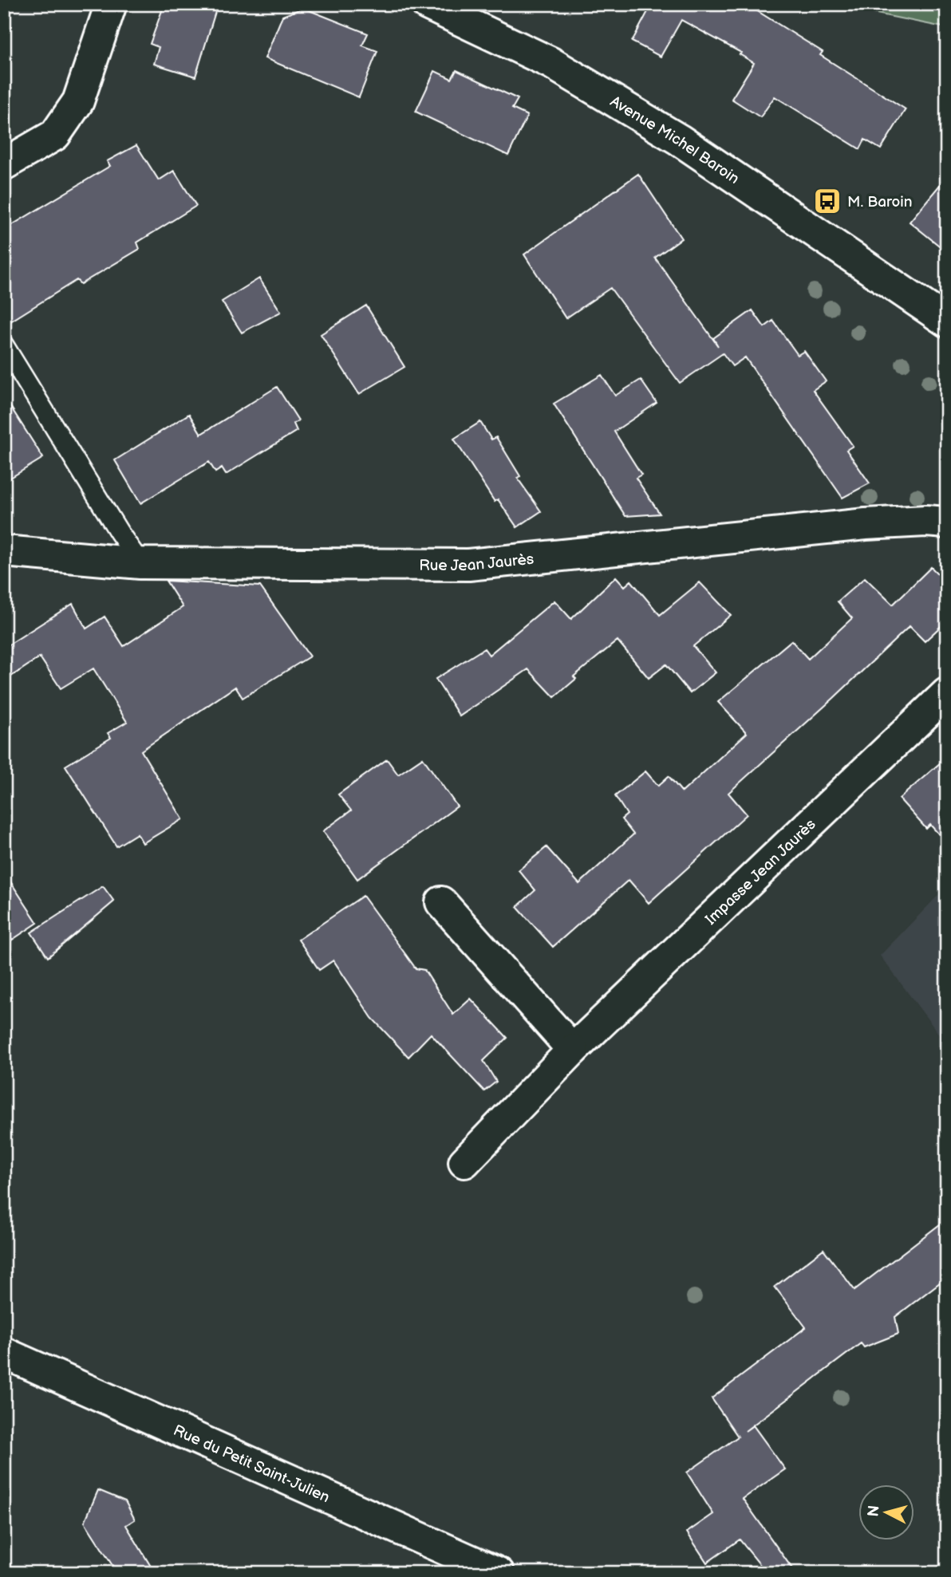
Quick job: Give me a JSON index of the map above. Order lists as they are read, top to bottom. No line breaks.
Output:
{"streets":{"street":["Avenue Michel Baroin","Rue Jean Jaurès","Impasse Jean Jaurès","Rue du Petit Saint-Julien"]},"places":{"bus stop":["M. Baroin"]},"north":"left"}
